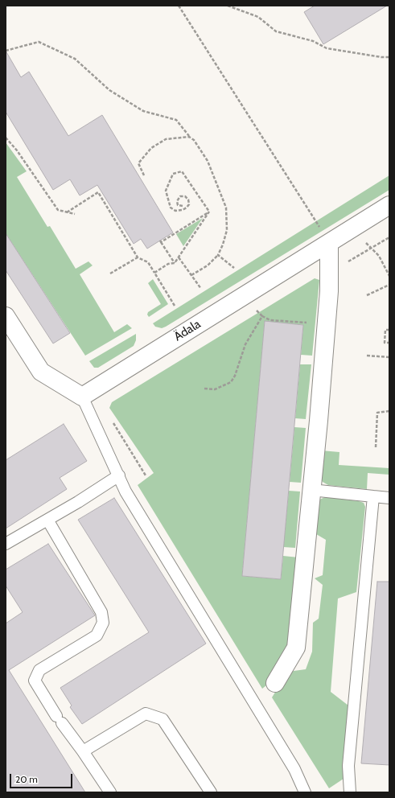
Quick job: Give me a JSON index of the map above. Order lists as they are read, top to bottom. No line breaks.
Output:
{"streets":{"street":["Ädala"]},"scale_bar":"20 m"}
